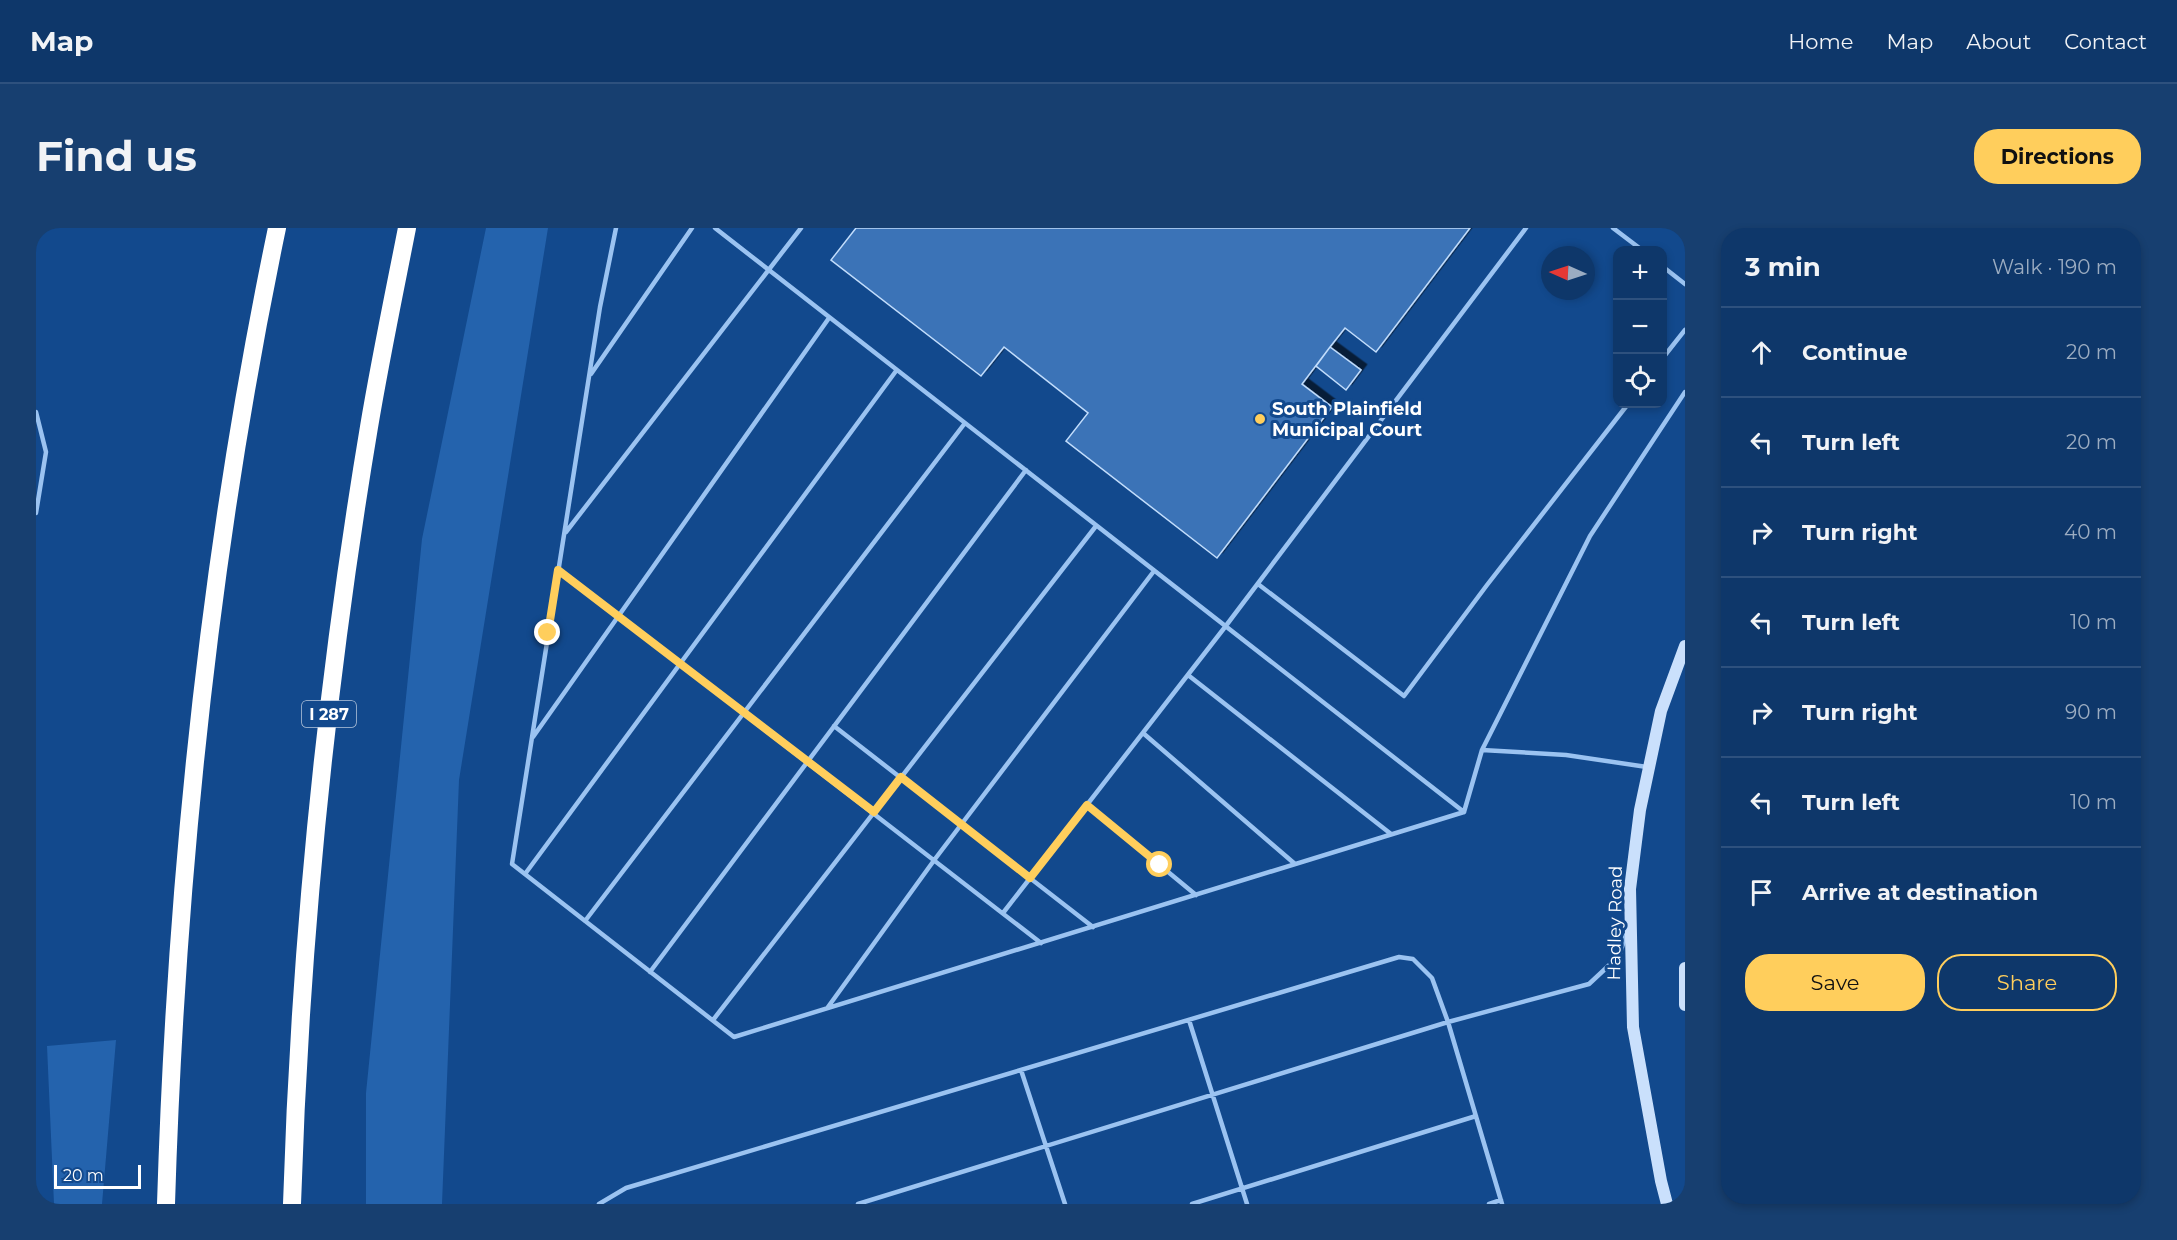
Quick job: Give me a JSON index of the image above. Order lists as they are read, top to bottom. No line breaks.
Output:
{"streets":{"highway":["I 287"],"main road":["Hadley Road"]},"places":["South Plainfield Municipal Court"],"scale_bar":"20 m","north":"left","page":{"header":"Map","nav":["Home","Map","About","Contact"],"buttons":["Directions",["Save","Share"]],"title":"Find us","heading":["3 min","Walk · 190 m"],"map_buttons":["+","−"],"list":[["Continue","20 m"],["Turn left","20 m"],["Turn right","40 m"],["Turn left","10 m"],["Turn right","90 m"],["Turn left","10 m"],"Arrive at destination"],"scale":"20 m"}}
